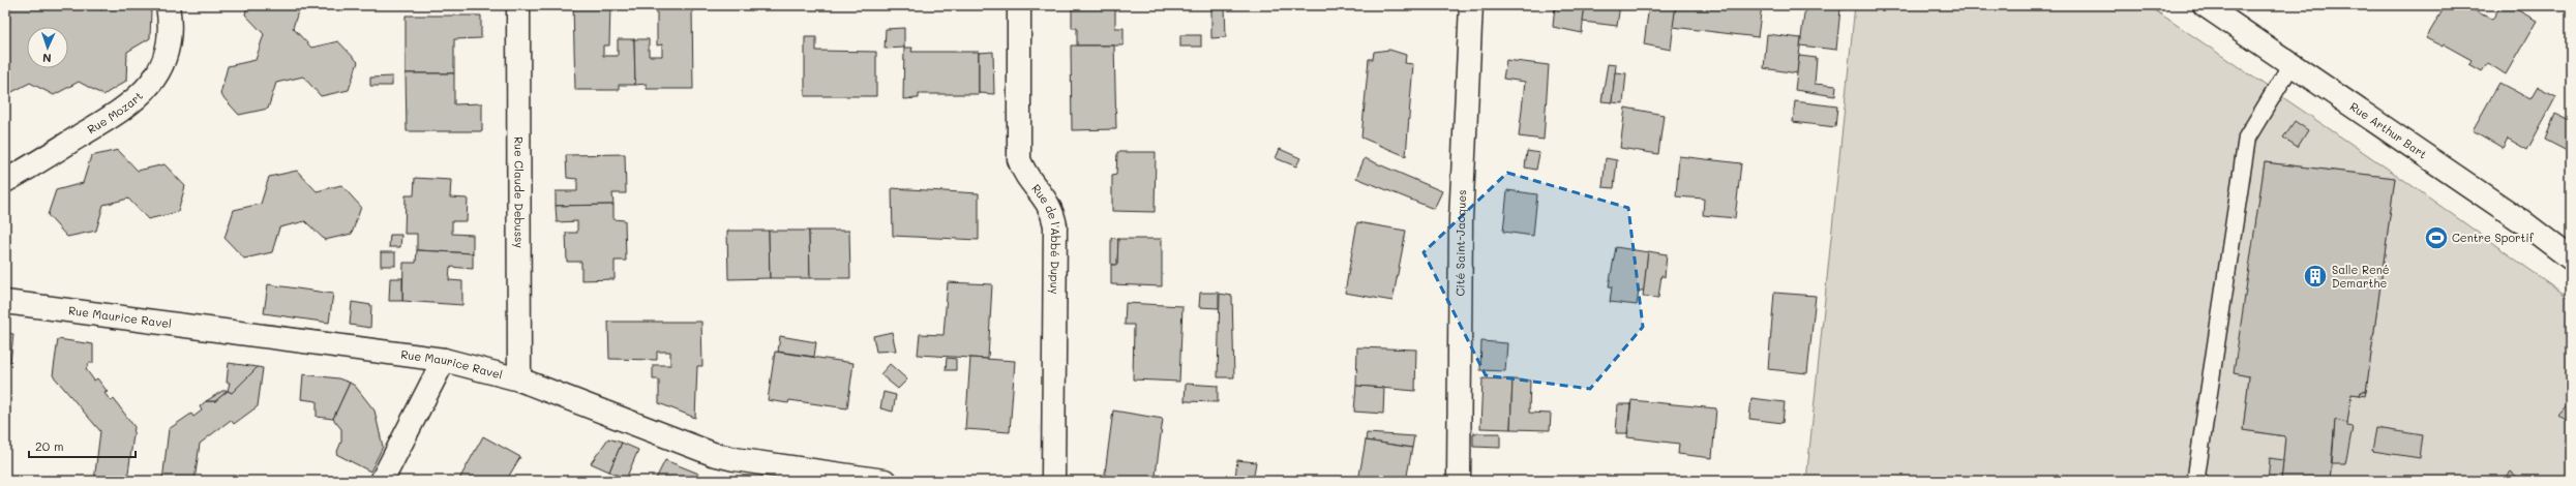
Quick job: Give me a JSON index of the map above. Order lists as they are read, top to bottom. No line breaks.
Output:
{"streets":{"street":["Rue Mozart","Rue Arthur Bart","Rue Claude Debussy","Rue de l'Abbé Dupuy","Cité Saint-Jacques","Rue Maurice Ravel"]},"crossings":[["Rue Claude Debussy","Rue Maurice Ravel"]],"places":{"sports":["Centre Sportif"],"building":["Salle René Demarthe"]},"scale_bar":"20 m","north":"bottom"}
